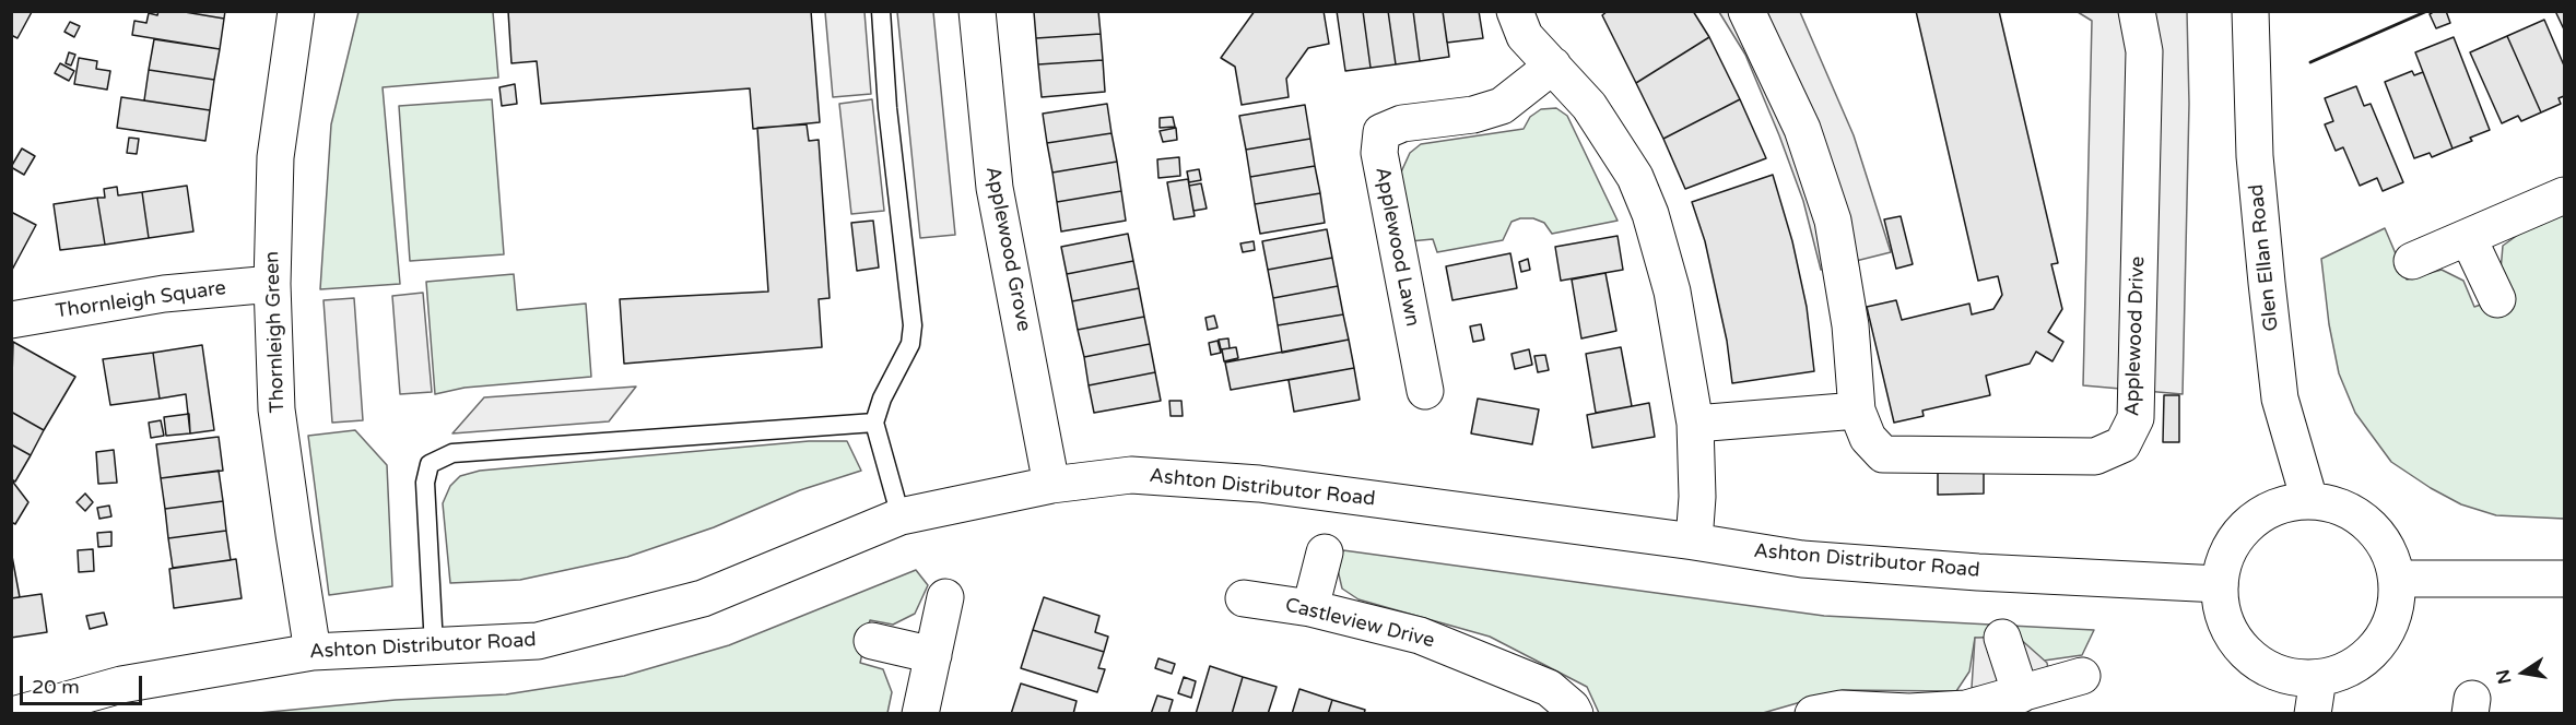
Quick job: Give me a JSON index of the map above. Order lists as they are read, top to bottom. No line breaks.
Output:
{"streets":{"street":["Applewood Lawn","Applewood Grove","Glen Ellan Road","Thornleigh Square","Thornleigh Green","Applewood Drive","Ashton Distributor Road","Castleview Drive"]},"crossings":[["Applewood Grove","Ashton Distributor Road"],["Glen Ellan Road","Ashton Distributor Road"],["Thornleigh Square","Thornleigh Green"],["Thornleigh Green","Ashton Distributor Road"]],"scale_bar":"20 m","north":"left"}
